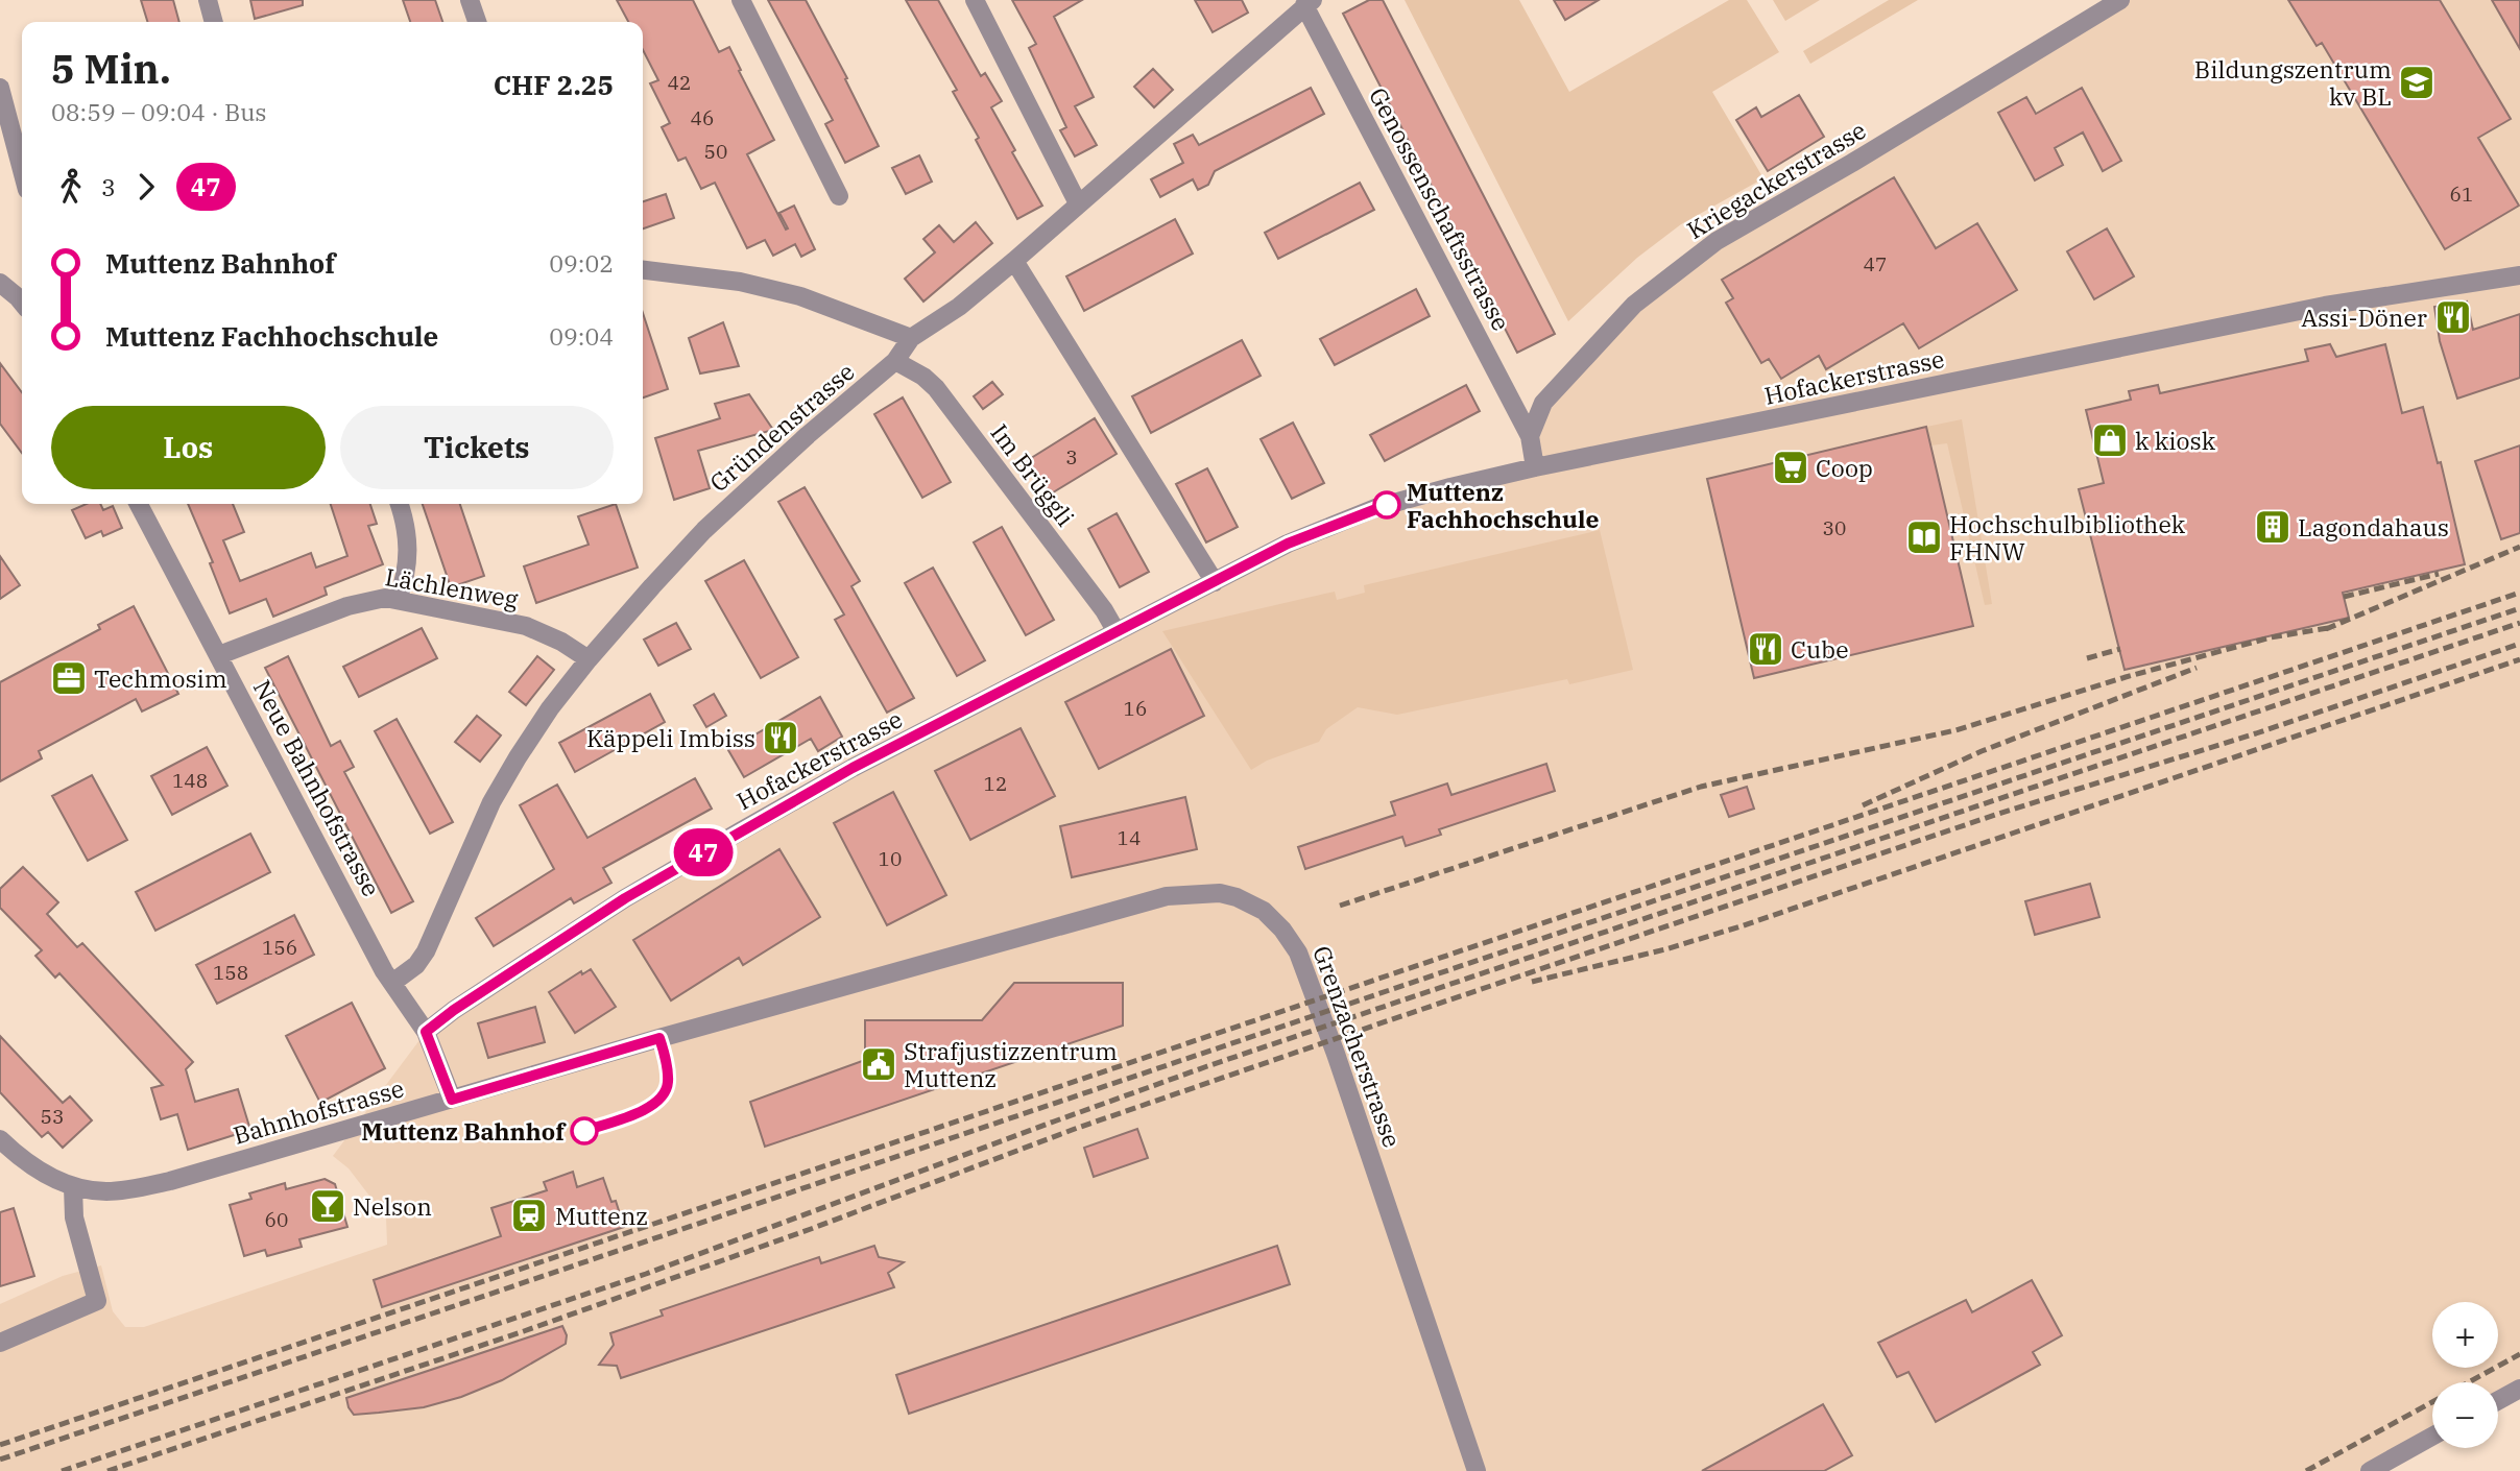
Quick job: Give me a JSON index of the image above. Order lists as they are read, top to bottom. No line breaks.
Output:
{"streets":{"street":["Kriegackerstrasse","Genossenschaftsstrasse","Hofackerstrasse","Gründenstrasse","Im Brüggli","Lächlenweg","Neue Bahnhofstrasse","Grenzacherstrasse","Bahnhofstrasse"]},"crossings":[["Kriegackerstrasse","Genossenschaftsstrasse"],["Genossenschaftsstrasse","Gründenstrasse"],["Hofackerstrasse","Im Brüggli"],["Hofackerstrasse","Neue Bahnhofstrasse"],["Gründenstrasse","Im Brüggli"],["Gründenstrasse","Lächlenweg"],["Gründenstrasse","Neue Bahnhofstrasse"],["Lächlenweg","Neue Bahnhofstrasse"],["Neue Bahnhofstrasse","Bahnhofstrasse"],["Grenzacherstrasse","Bahnhofstrasse"]],"places":{"school or university":["Bildungszentrum kv BL"],"restaurant":["Assi-Döner","Cube","Käppeli Imbiss"],"shop":["k kiosk"],"supermarket":["Coop"],"other":["Muttenz Fachhochschule","Muttenz Bahnhof"],"building":["Lagondahaus"],"library":["Hochschulbibliothek FHNW"],"office":["Techmosim"],"public building":["Strafjustizzentrum Muttenz"],"bar":["Nelson"],"station":["Muttenz"]},"lines":["bus line 47"],"house_numbers":["42","46","50","61","47","3","30","16","148","12","14","10","156","158","53","60"],"page":{"on_map":"47","heading":["5 Min.","08:59 – 09:04 · Bus","CHF 2.25"],"legs":["3","47"],"list":[{"name":"Muttenz Bahnhof","value":"09:02"},{"name":"Muttenz Fachhochschule","value":"09:04"}],"buttons":["Los","Tickets"],"map_buttons":["+","−"]}}
